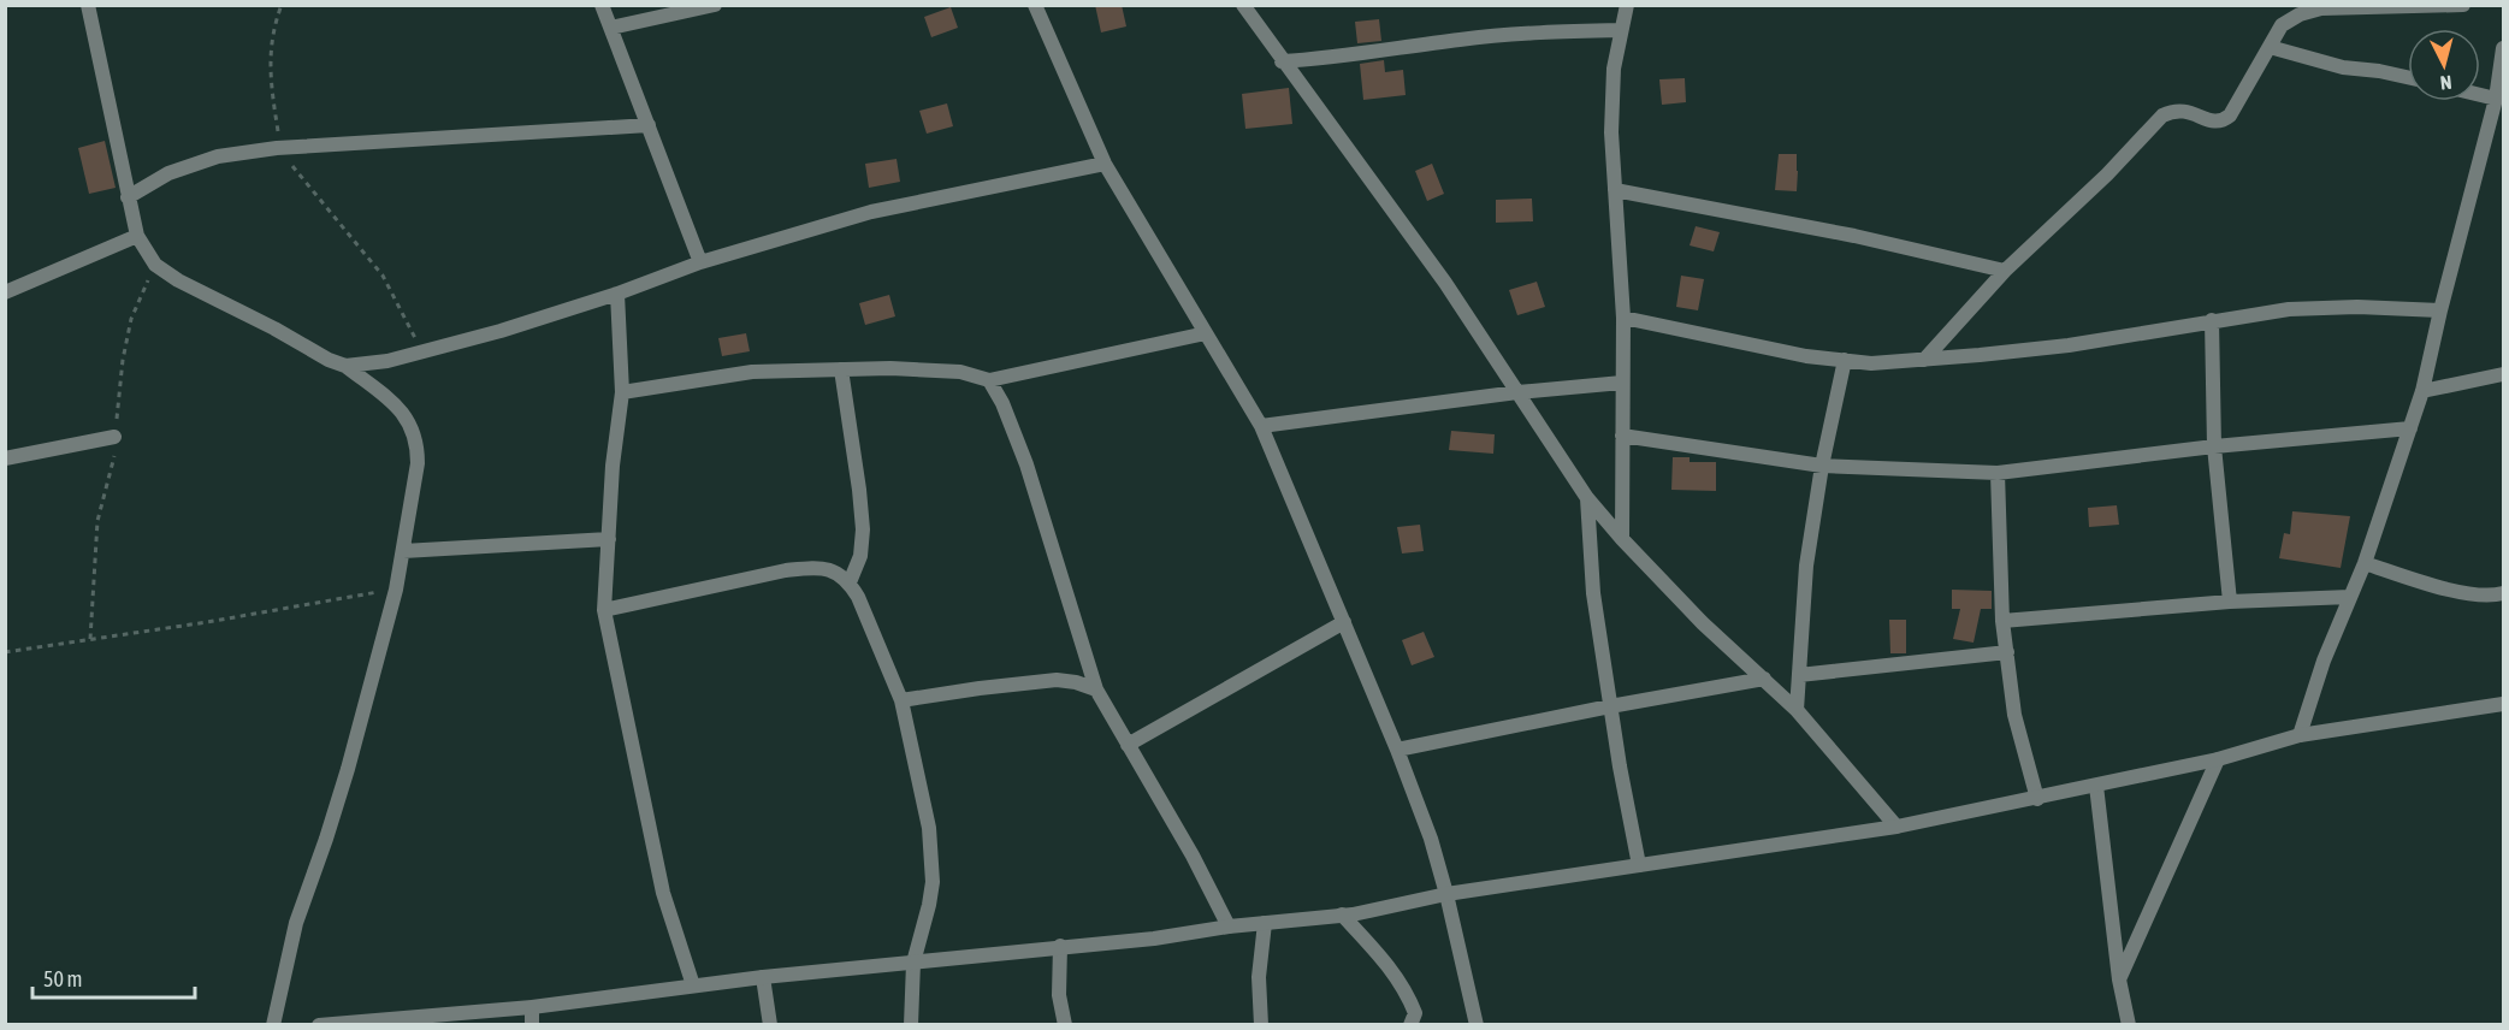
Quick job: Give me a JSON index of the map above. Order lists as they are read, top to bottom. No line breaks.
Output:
{"scale_bar":"50 m","north":"bottom"}
